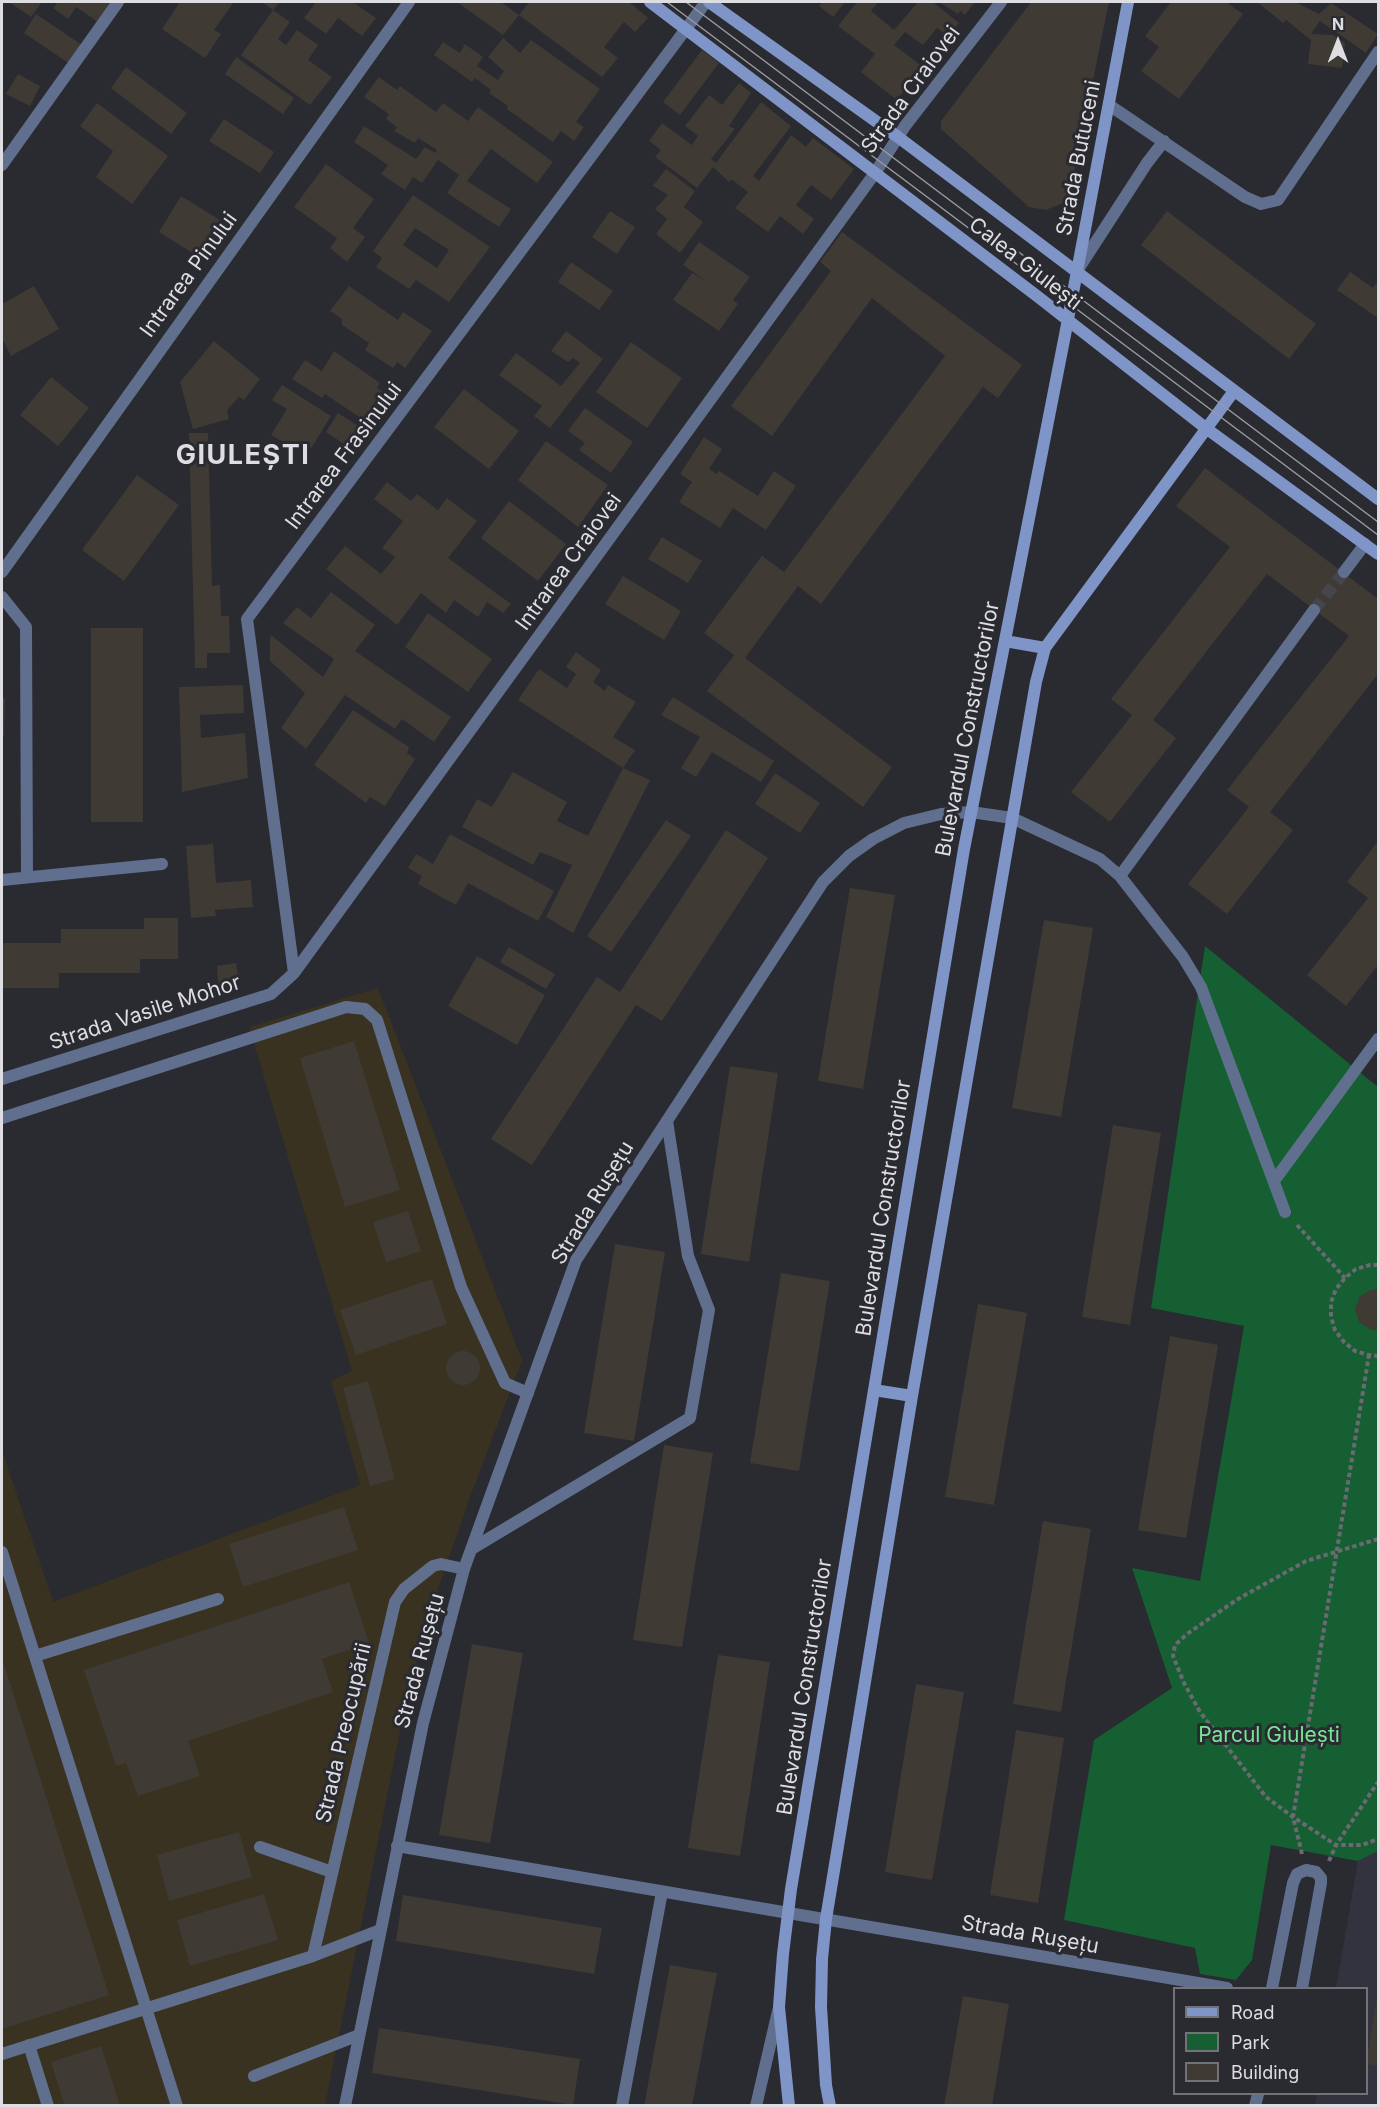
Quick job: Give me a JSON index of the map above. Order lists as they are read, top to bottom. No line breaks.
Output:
{"streets":{"street":["Strada Craiovei","Strada Butuceni","Calea Giulești","Intrarea Pinului","Intrarea Frasinului","Intrarea Craiovei","Bulevardul Constructorilor","Strada Vasile Mohor","Strada Rușețu","Strada Preocupării"]},"crossings":[["Strada Craiovei","Calea Giulești"],["Strada Craiovei","Intrarea Craiovei"],["Strada Butuceni","Calea Giulești"],["Strada Butuceni","Bulevardul Constructorilor"],["Calea Giulești","Intrarea Frasinului"],["Calea Giulești","Intrarea Craiovei"],["Calea Giulești","Bulevardul Constructorilor"],["Intrarea Frasinului","Intrarea Craiovei"],["Intrarea Frasinului","Strada Vasile Mohor"],["Intrarea Craiovei","Strada Vasile Mohor"],["Bulevardul Constructorilor","Strada Rușețu"],["Strada Rușețu","Strada Preocupării"]],"districts":["GIULEȘTI"],"parks":["Parcul Giulești"],"legend":["Road","Park","Building"],"north":"top"}
